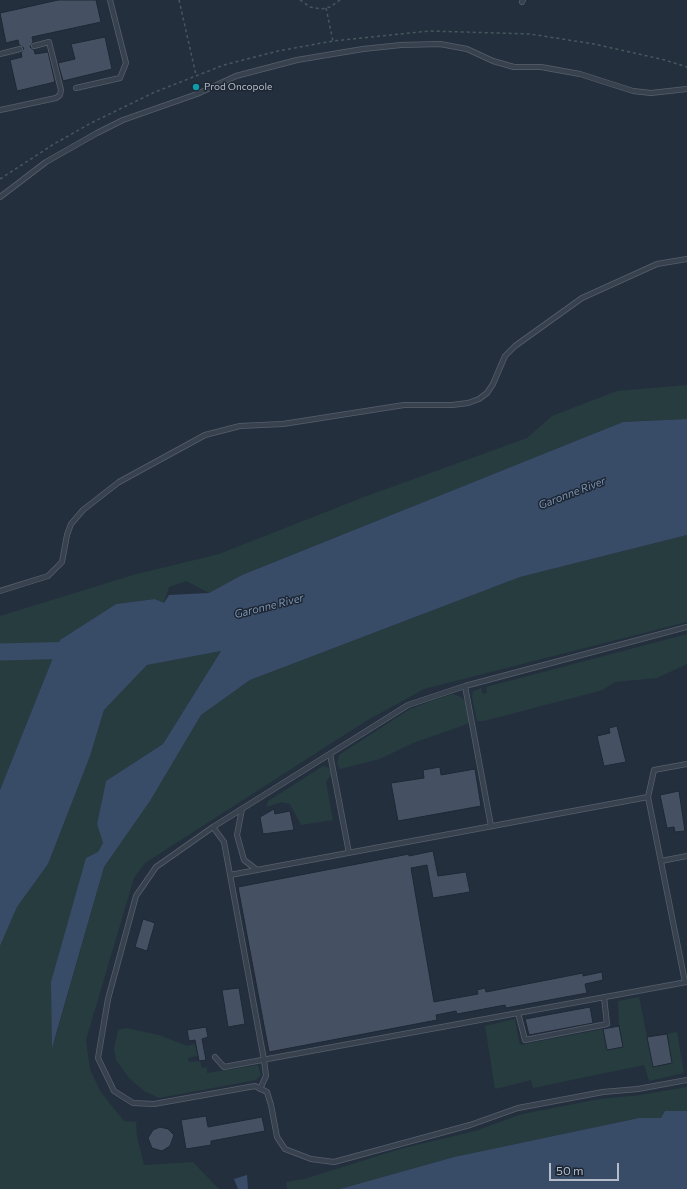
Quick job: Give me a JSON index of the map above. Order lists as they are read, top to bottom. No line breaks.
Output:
{"water":["Garonne River"],"places":["Prod Oncopole"],"scale_bar":"50 m"}
